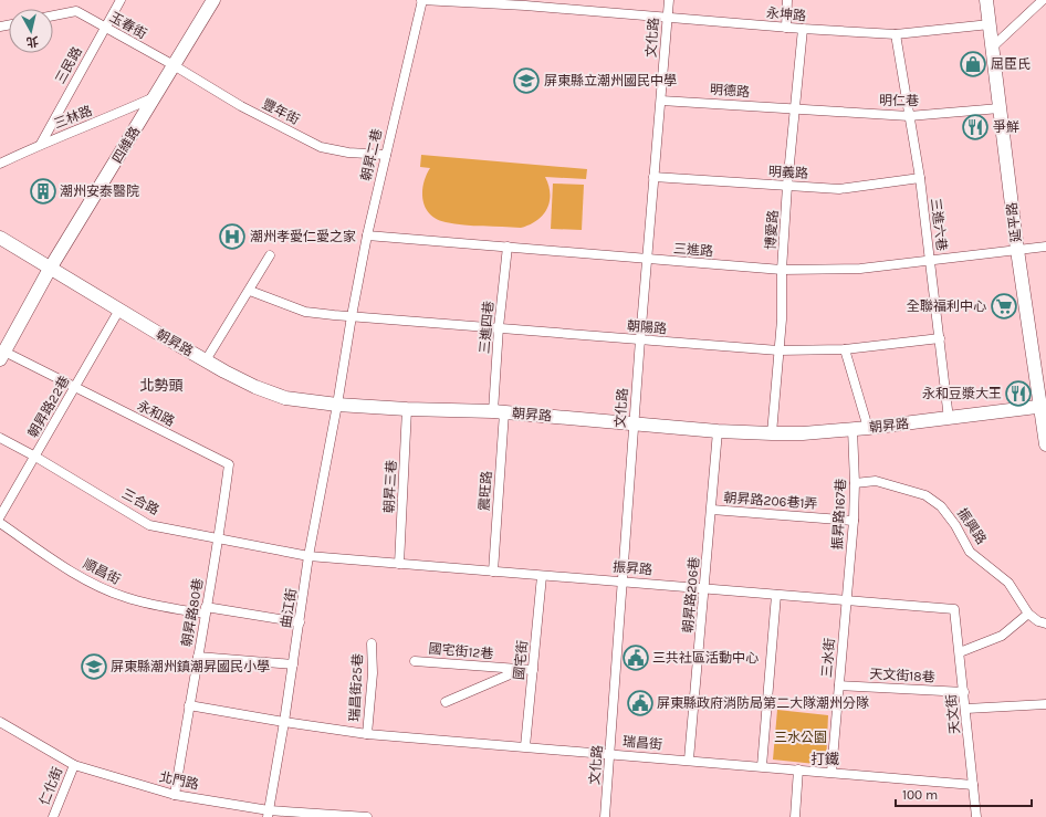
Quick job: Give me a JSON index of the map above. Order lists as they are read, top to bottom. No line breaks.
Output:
{"streets":{"main road":["四維路","延平路","朝昇路"],"street":["永坤路","玉春街","文化路","三民路","明德路","明仁巷","豐年街","三林路","朝昇二巷","明義路","三進六巷","博愛路","三進路","三進四巷","朝陽路","朝昇路22巷","永和路","朝昇三巷","震旺路","朝昇路206巷1弄","三合路","振昇路167巷","振興路","振昇路","順昌街","朝昇路206巷","曲江街","朝昇路80巷","國宅街12巷","三水街","國宅街","天文街18巷","瑞昌街25巷","天文街","瑞昌街","北門路","仁化街"]},"crossings":[["永坤路","文化路"],["永坤路","朝昇二巷"],["永坤路","延平路"],["永坤路","三進六巷"],["永坤路","博愛路"],["玉春街","三民路"],["玉春街","豐年街"],["玉春街","四維路"],["文化路","明德路"],["文化路","明義路"],["文化路","三進路"],["文化路","朝陽路"],["文化路","朝昇路"],["文化路","振昇路"],["文化路","瑞昌街"],["三民路","三林路"],["明德路","明仁巷"],["明德路","博愛路"],["明仁巷","延平路"],["明仁巷","三進六巷"],["明仁巷","博愛路"],["豐年街","四維路"],["豐年街","朝昇二巷"],["三林路","四維路"],["四維路","朝昇路"],["四維路","永和路"],["朝昇二巷","三進路"],["朝昇二巷","朝陽路"],["朝昇二巷","朝昇路"],["朝昇二巷","曲江街"],["明義路","三進六巷"],["明義路","博愛路"],["延平路","三進路"],["延平路","朝昇路"],["三進六巷","三進路"],["三進六巷","朝陽路"],["三進六巷","朝昇路"],["博愛路","三進路"],["博愛路","朝陽路"],["博愛路","朝昇路"],["三進路","三進四巷"],["三進四巷","朝陽路"],["三進四巷","朝昇路"],["三進四巷","震旺路"],["朝昇路","朝昇路22巷"],["朝昇路","朝昇三巷"],["朝昇路","震旺路"],["朝昇路","振昇路167巷"],["朝昇路","朝昇路206巷"],["朝昇路","曲江街"],["朝昇路22巷","永和路"],["朝昇路22巷","三合路"],["永和路","三合路"],["永和路","朝昇路80巷"],["朝昇三巷","振昇路"],["震旺路","振昇路"],["朝昇路206巷1弄","振昇路167巷"],["朝昇路206巷1弄","朝昇路206巷"],["三合路","振昇路"],["三合路","曲江街"],["三合路","朝昇路80巷"],["振昇路167巷","振興路"],["振昇路167巷","振昇路"],["振昇路167巷","三水街"],["振昇路","朝昇路206巷"],["振昇路","曲江街"],["振昇路","三水街"],["振昇路","國宅街"],["振昇路","天文街"],["順昌街","曲江街"],["順昌街","朝昇路80巷"],["朝昇路206巷","瑞昌街"],["曲江街","瑞昌街"],["曲江街","北門路"],["朝昇路80巷","瑞昌街"],["朝昇路80巷","北門路"],["國宅街12巷","國宅街"],["三水街","天文街18巷"],["三水街","瑞昌街"],["國宅街","瑞昌街"],["天文街18巷","天文街"],["瑞昌街25巷","瑞昌街"],["天文街","瑞昌街"],["北門路","仁化街"]],"districts":["北勢頭","打鐵"],"parks":["三水公園"],"places":{"shop":["屈臣氏"],"school or university":["屏東縣立潮州國民中學","屏東縣潮州鎮潮昇國民小學"],"restaurant":["爭鮮","永和豆漿大王"],"building":["潮州安泰醫院"],"hospital":["潮州孝愛仁愛之家"],"supermarket":["全聯福利中心"],"public building":["三共社區活動中心","屏東縣政府消防局第二大隊潮州分隊"]},"scale_bar":"100 m","north":"bottom"}
